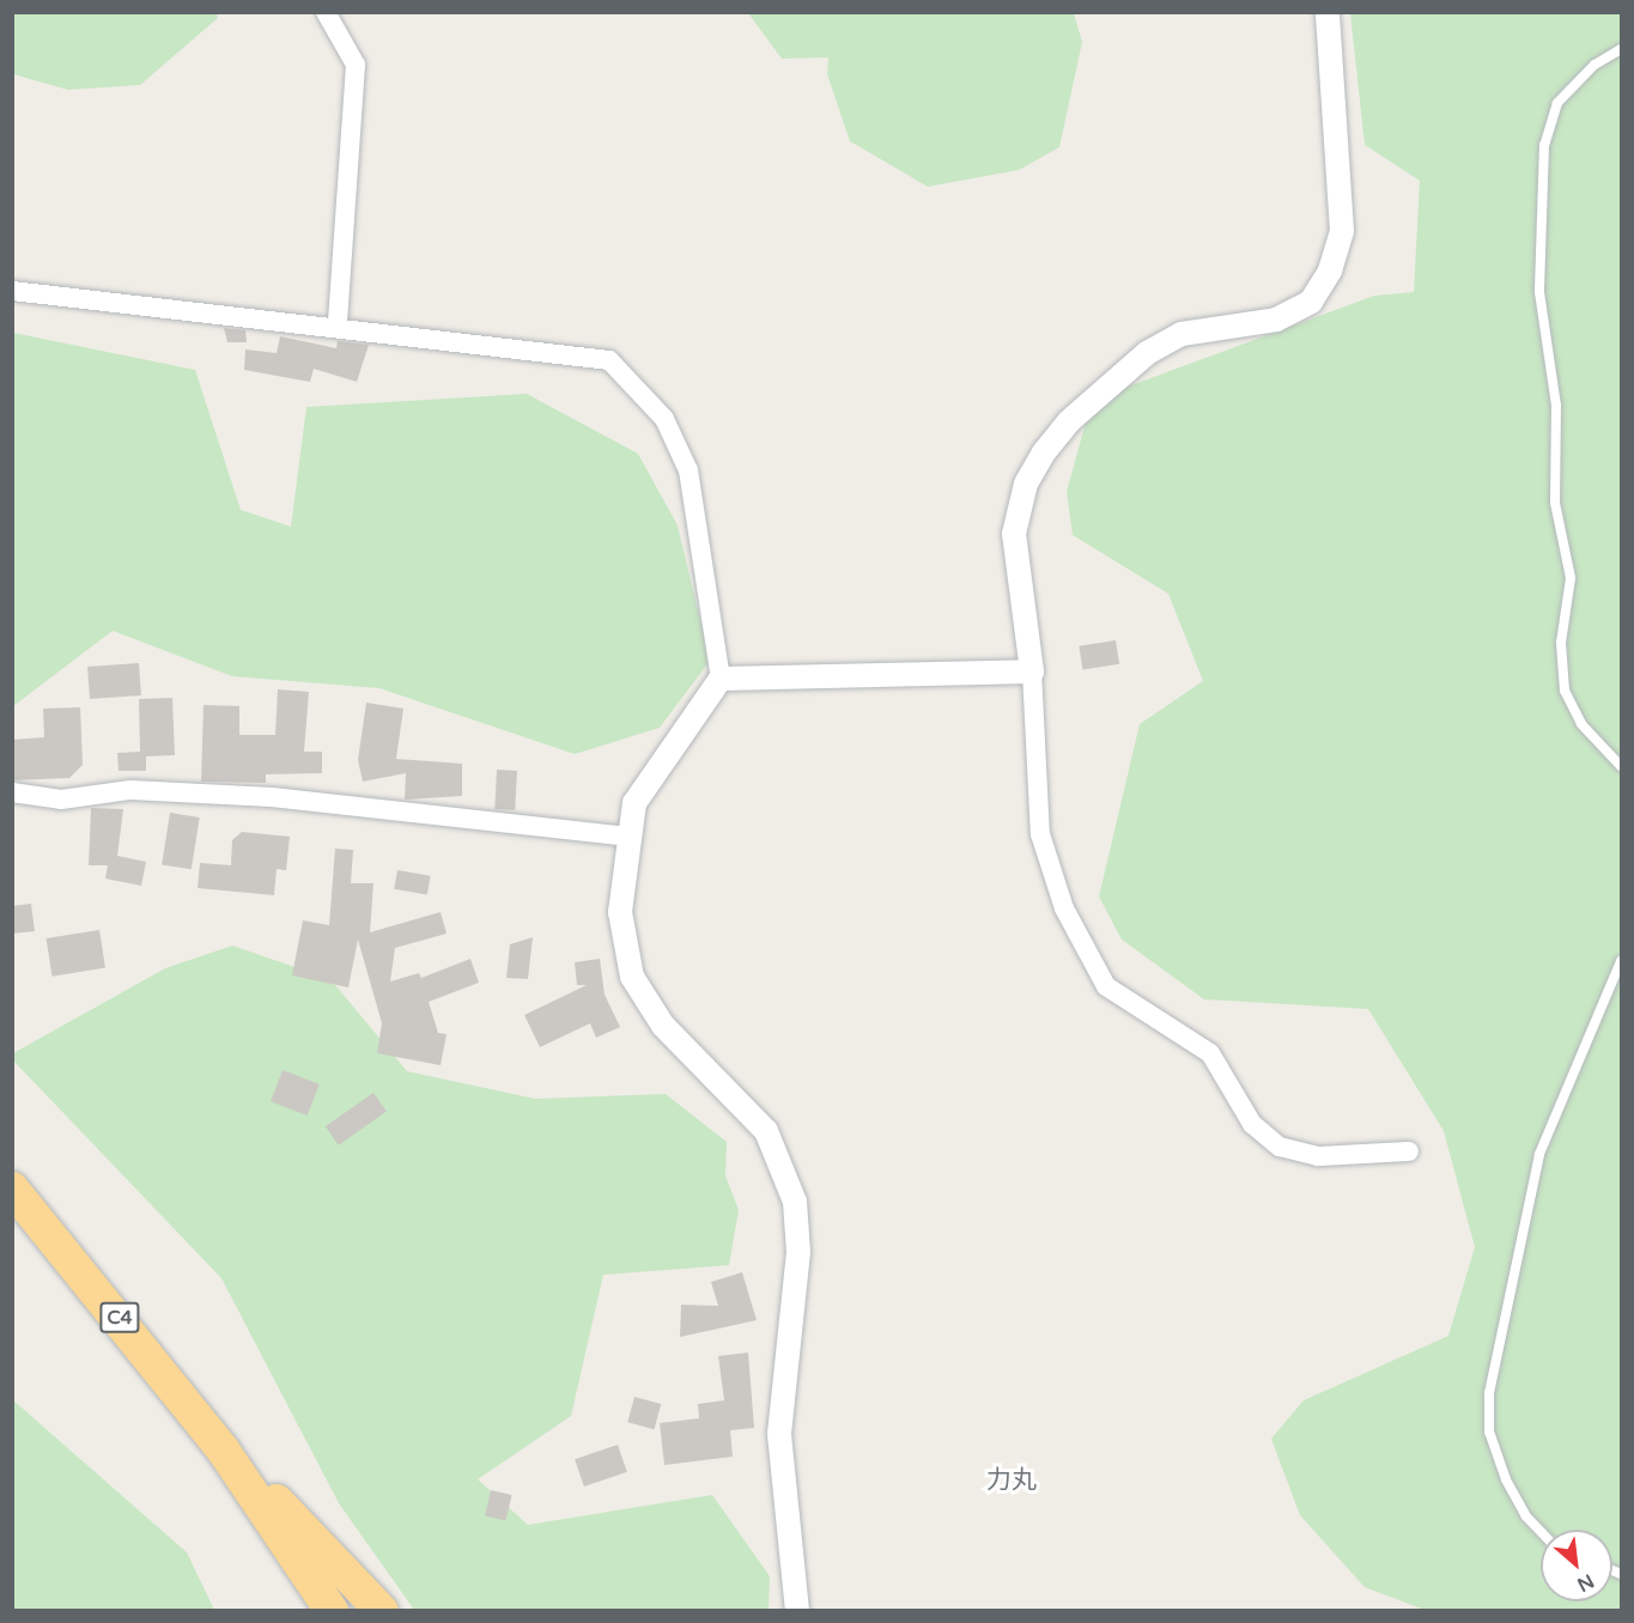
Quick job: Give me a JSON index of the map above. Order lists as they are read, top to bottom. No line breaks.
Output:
{"streets":{"highway":["C4"]},"districts":["力丸"],"north":"bottom right"}
